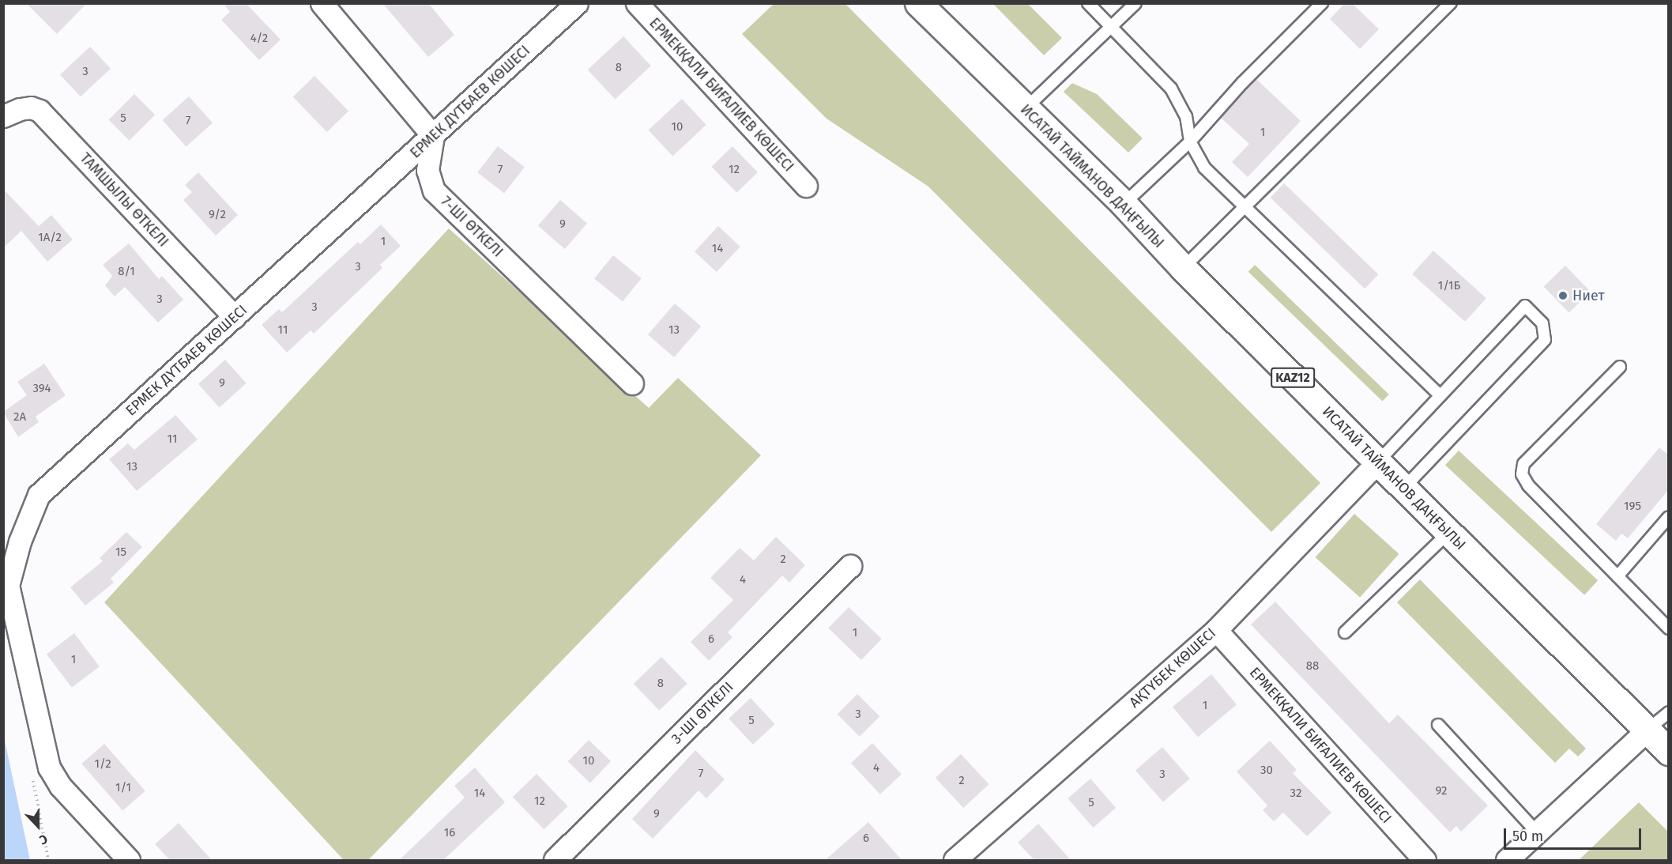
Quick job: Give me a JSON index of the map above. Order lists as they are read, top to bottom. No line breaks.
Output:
{"streets":{"main road":["ИСАТАЙ ТАЙМАНОВ ДАҢҒЫЛЫ","KAZ12"],"street":["ЕРМЕКҚАЛИ БИҒАЛИЕВ КӨШЕСІ","ЕРМЕК ДҮТБАЕВ КӨШЕСI","ТАМШЫЛЫ ӨТКЕЛІ","7-ШI ӨТКЕЛI","АҚТҮБЕК КӨШЕСI","3-ШI ӨТКЕЛI"]},"crossings":[["ЕРМЕКҚАЛИ БИҒАЛИЕВ КӨШЕСІ","АҚТҮБЕК КӨШЕСI"],["ЕРМЕК ДҮТБАЕВ КӨШЕСI","ТАМШЫЛЫ ӨТКЕЛІ"],["ЕРМЕК ДҮТБАЕВ КӨШЕСI","7-ШI ӨТКЕЛI"],["ИСАТАЙ ТАЙМАНОВ ДАҢҒЫЛЫ","АҚТҮБЕК КӨШЕСI"]],"places":["Ниет"],"house_numbers":["4/2","8","3","5","7","10","1","7","12","9/2","9","1А/2","1","14","3","8/1","1/1Б","3","3","11","13","9","394","2А","11","13","195","15","2","4","1","6","1","88","8","1","3","5","10","1/2","4","30","7","3","2","1/1","92","14","32","12","5","9","16","6"],"scale_bar":"50 m","north":"bottom"}
